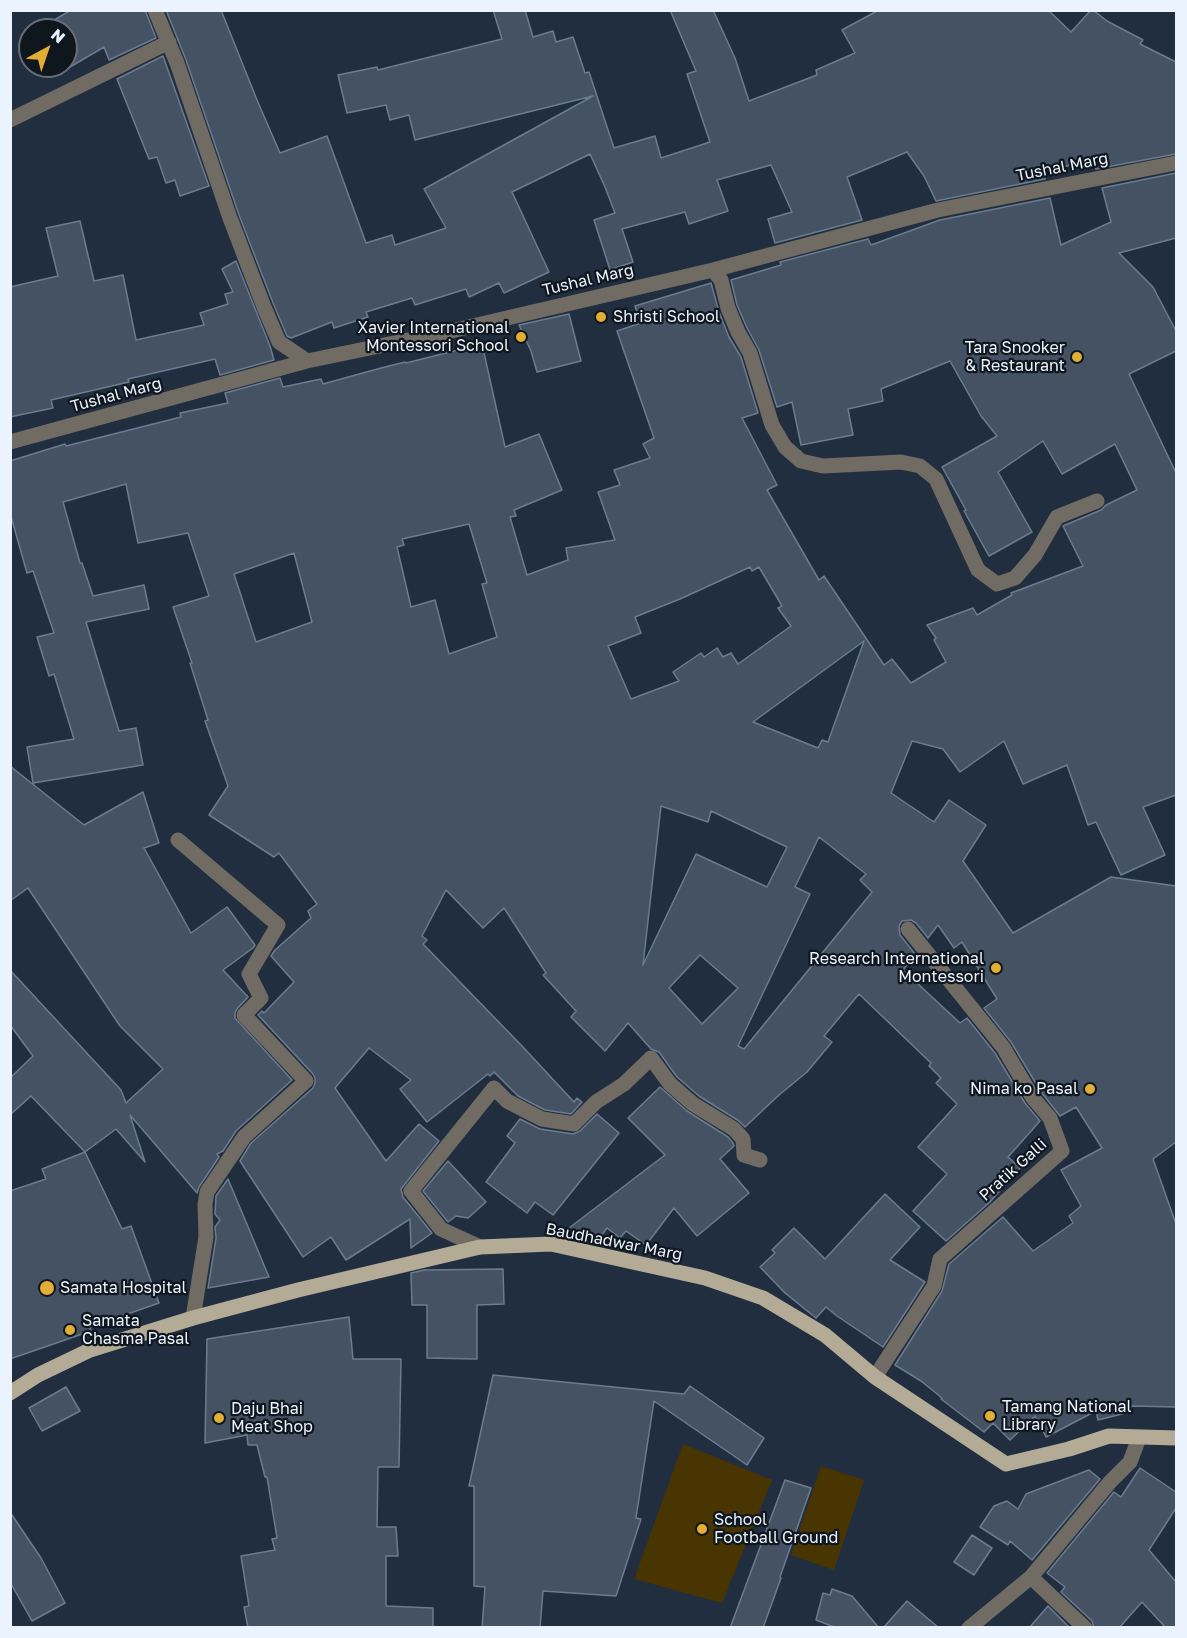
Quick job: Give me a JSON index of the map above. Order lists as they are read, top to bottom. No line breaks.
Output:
{"streets":{"main road":["Baudhadwar Marg"],"street":["Tushal Marg","Pratik Galli"]},"crossings":[["Pratik Galli","Baudhadwar Marg"]],"places":["Shristi School","Xavier International Montessori School","Tara Snooker & Restaurant","Research International Montessori","Nima ko Pasal","Samata Hospital","Samata Chasma Pasal","Tamang National Library","Daju Bhai Meat Shop","School Football Ground"],"north":"top right"}
